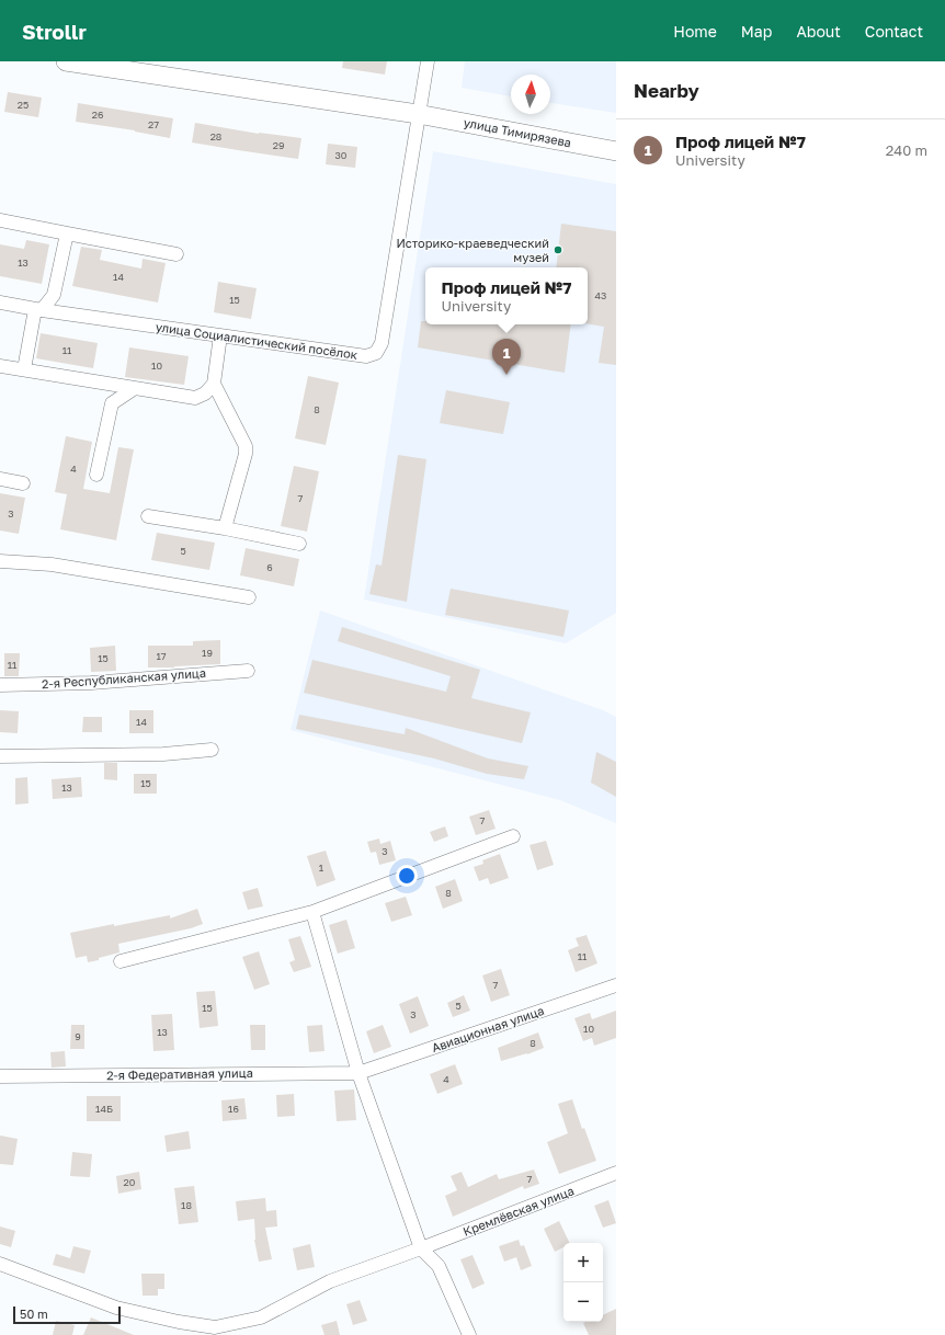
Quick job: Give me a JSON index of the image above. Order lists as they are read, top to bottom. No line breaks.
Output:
{"streets":{"street":["улица Тимирязева","улица Социалистический посёлок","2-я Республиканская улица","Авиационная улица","2-я Федеративная улица","Кремлёвская улица"]},"crossings":[["улица Тимирязева","улица Социалистический посёлок"],["Авиационная улица","2-я Федеративная улица"]],"places":["Историко-краеведческий музей"],"house_numbers":["25","26","27","28","29","30","13","14","43","15","11","10","8","4","7","3","5","6","19","17","15","11","14","15","13","7","3","1","8","11","7","5","15","3","10","13","9","8","4","14Б","16","7","20","18"],"scale_bar":"50 m","north":"top","page":{"header":"Strollr","nav":["Home","Map","About","Contact"],"heading":"Nearby","list":[{"mark":"1","name":"Проф лицей №7","note":"University","value":"240 m"}],"popup":["Проф лицей №7","University"],"pins":"1","map_buttons":["+","−"],"scale":"50 m"}}
